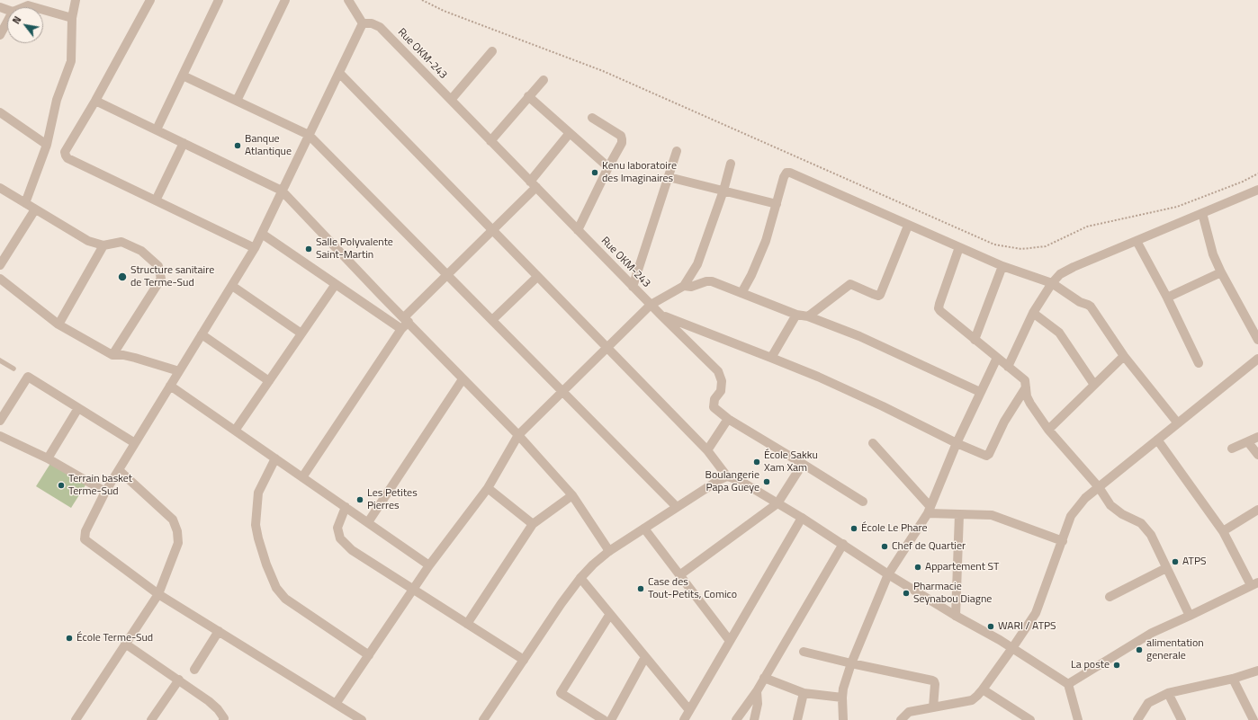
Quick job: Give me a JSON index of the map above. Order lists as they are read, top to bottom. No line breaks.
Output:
{"streets":{"street":["Rue OKM-243"]},"places":["Banque Atlantique","Kenu laboratoire des Imaginaires","Salle Polyvalente Saint-Martin","Structure sanitaire de Terme-Sud","École Sakku Xam Xam","Boulangerie Papa Gueye","Terrain basket Terme-Sud","Les Petites Pierres","École Le Phare","Chef de Quartier","ATPS","Appartement ST","Case des Tout-Petits, Comico","Pharmacie Seynabou Diagne","WARI / ATPS","École Terme-Sud","alimentation generale","La poste"],"north":"top left"}
